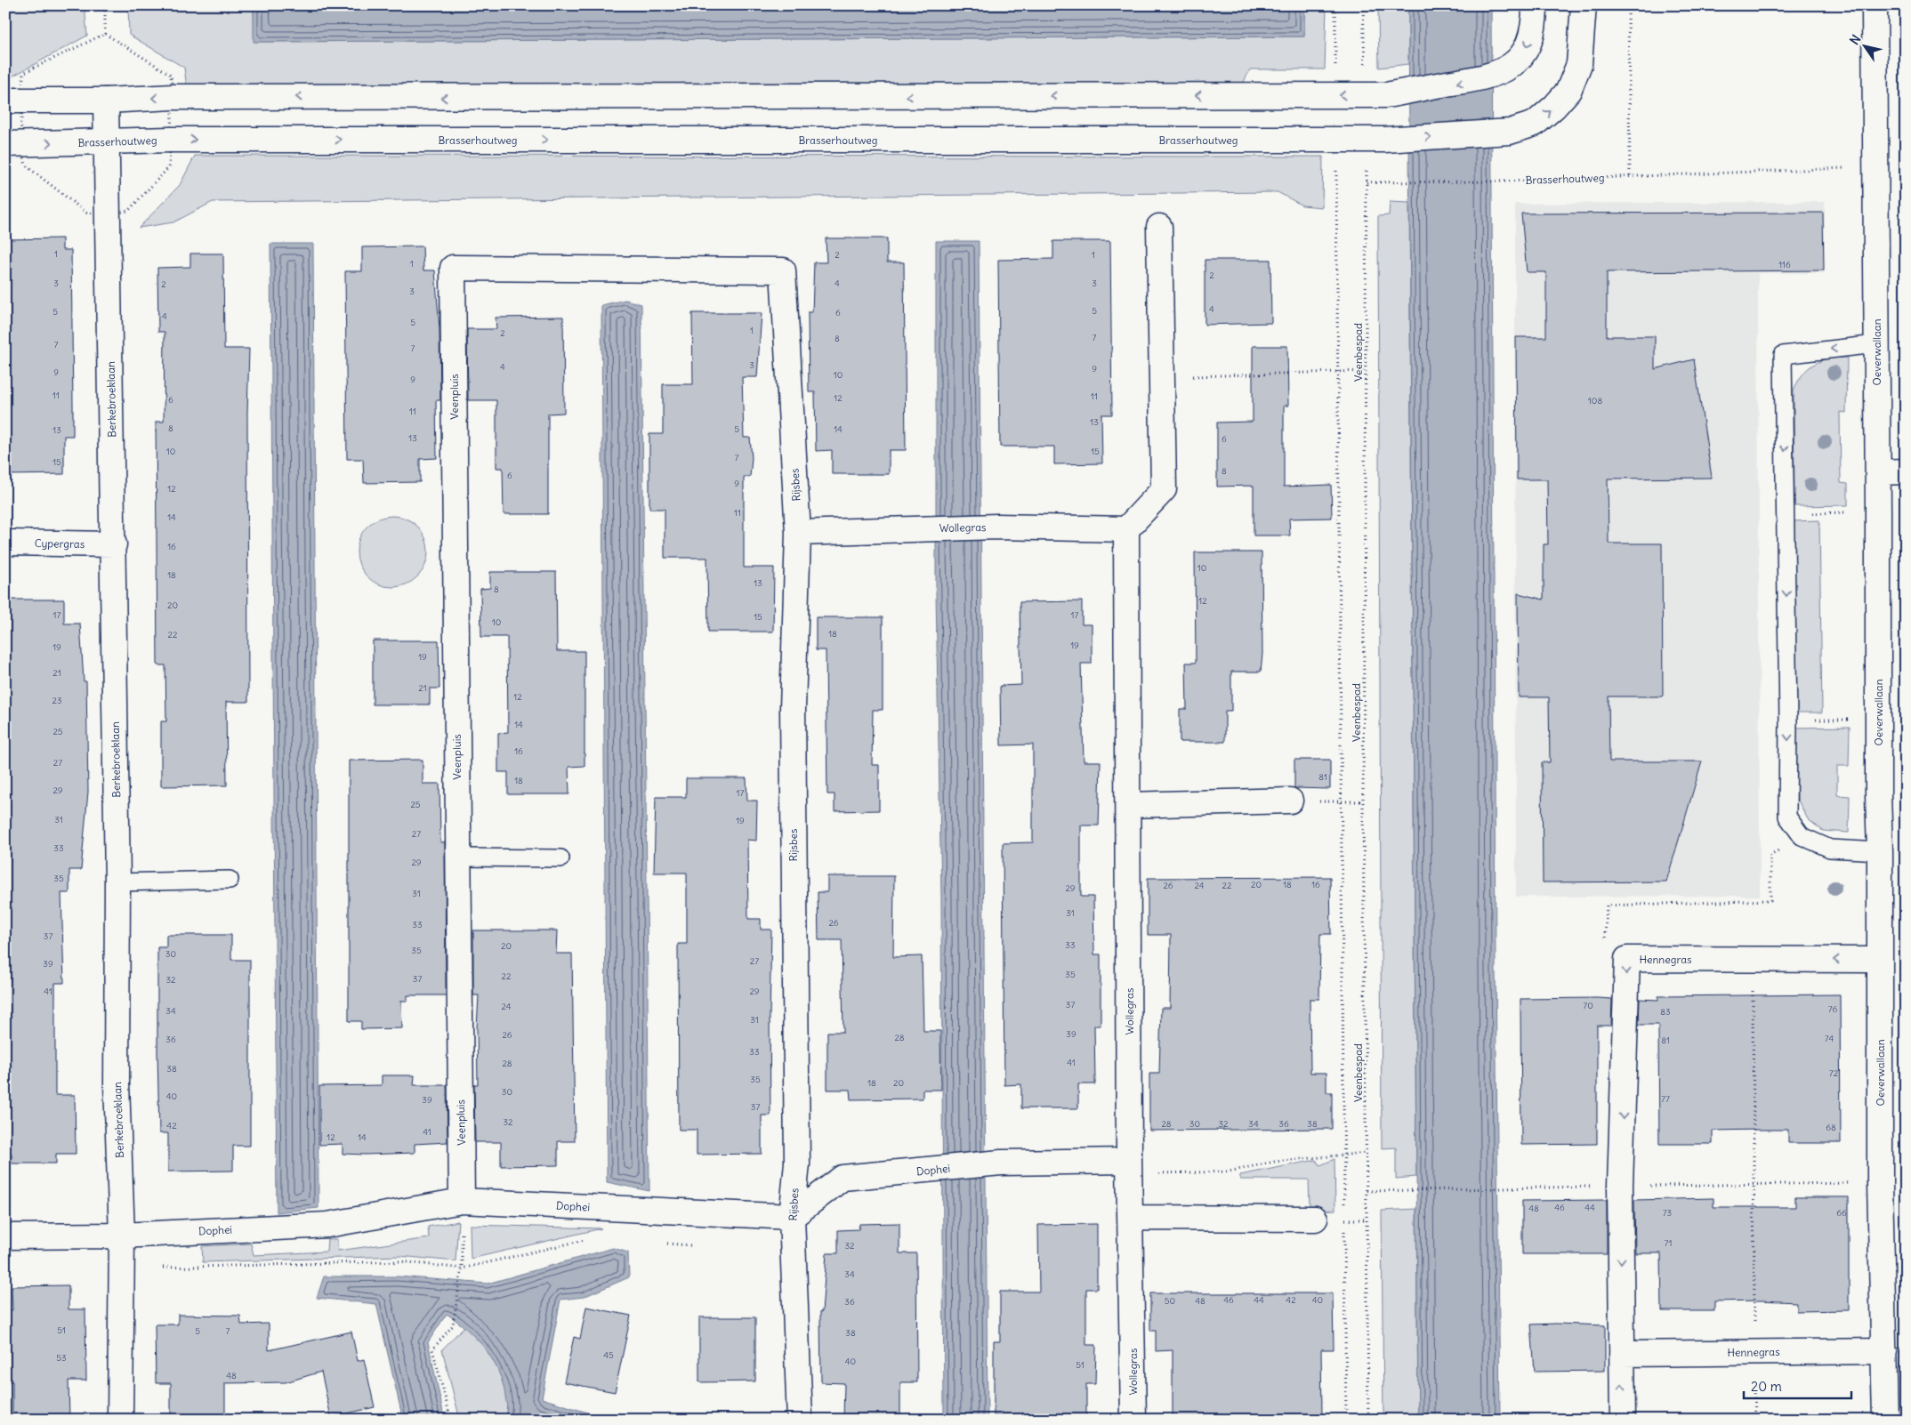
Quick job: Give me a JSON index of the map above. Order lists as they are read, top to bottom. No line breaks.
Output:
{"streets":{"street":["Brasserhoutweg","Oeverwallaan","Veenpluis","Berkebroeklaan","Rijsbes","Wollegras","Cypergras","Hennegras","Dophei"],"path":["Veenbespad"]},"crossings":[["Brasserhoutweg","Veenbespad"],["Brasserhoutweg","Oeverwallaan"],["Brasserhoutweg","Berkebroeklaan"],["Oeverwallaan","Hennegras"],["Veenpluis","Rijsbes"],["Veenpluis","Dophei"],["Berkebroeklaan","Cypergras"],["Berkebroeklaan","Dophei"],["Rijsbes","Wollegras"],["Rijsbes","Dophei"],["Wollegras","Dophei"]],"house_numbers":["1","2","1","1","116","2","3","4","3","2","3","4","5","5","6","4","5","1","2","7","8","7","7","3","4","9","9","10","9","11","11","12","6","108","11","13","8","5","14","13","13","6","10","15","7","15","8","6","9","12","11","14","16","10","18","13","8","12","20","17","17","15","10","18","22","19","19","19","21","21","12","23","14","25","16","27","81","18","29","17","25","31","19","27","33","29","35","20","18","16","26","24","22","29","31","31","26","33","37","33","20","35","30","27","39","35","22","37","32","41","29","37","70","24","76","34","83","31","39","26","28","74","36","81","33","41","28","38","72","35","18","20","30","40","77","39","37","32","28","30","32","34","36","38","42","68","41","12","14","46","44","48","73","66","71","32","34","46","44","42","40","50","48","36","51","5","7","38","45","53","40","51","48"],"scale_bar":"20 m","north":"top left"}
